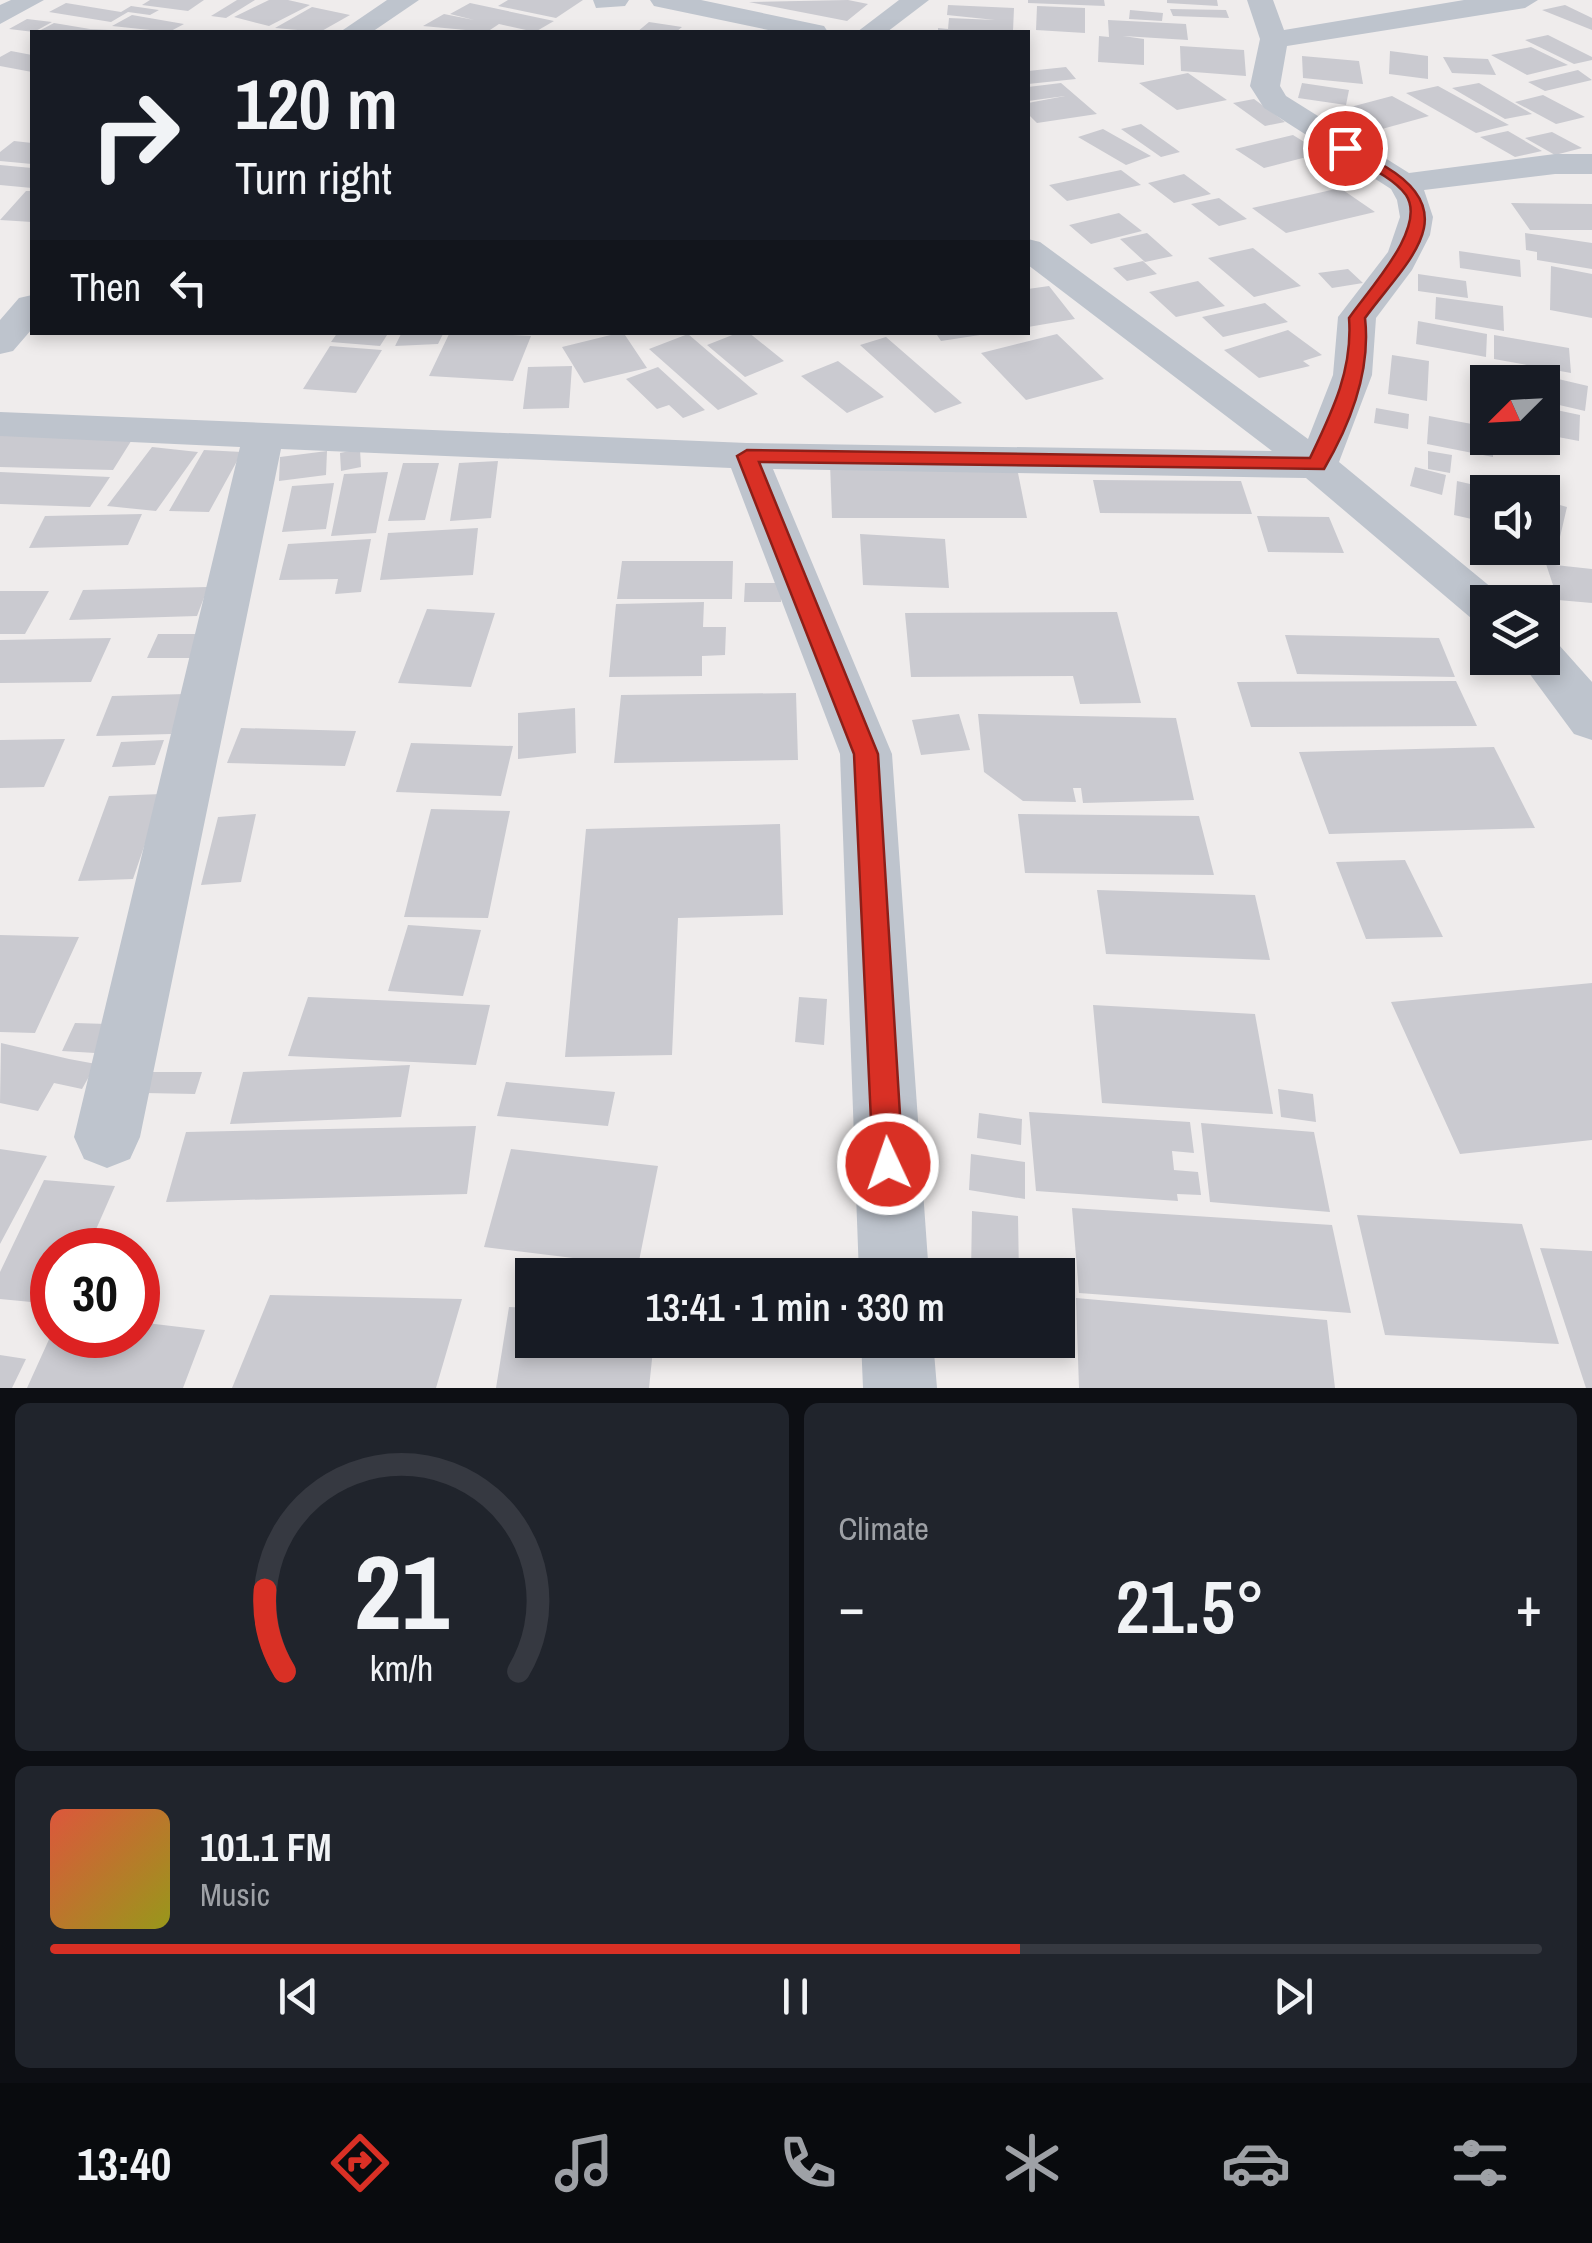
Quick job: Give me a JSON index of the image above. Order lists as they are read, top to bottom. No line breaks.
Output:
{"north":"bottom left","page":{"turn":["120 m","Turn right"],"then":"Then","limit":"30","trip":"13:41 · 1 min · 330 m","tile":"Climate","heat":["−","21.5°","+"],"song":["101.1 FM","Music"],"tabs":"13:40","gauge":["21","km/h"]}}
